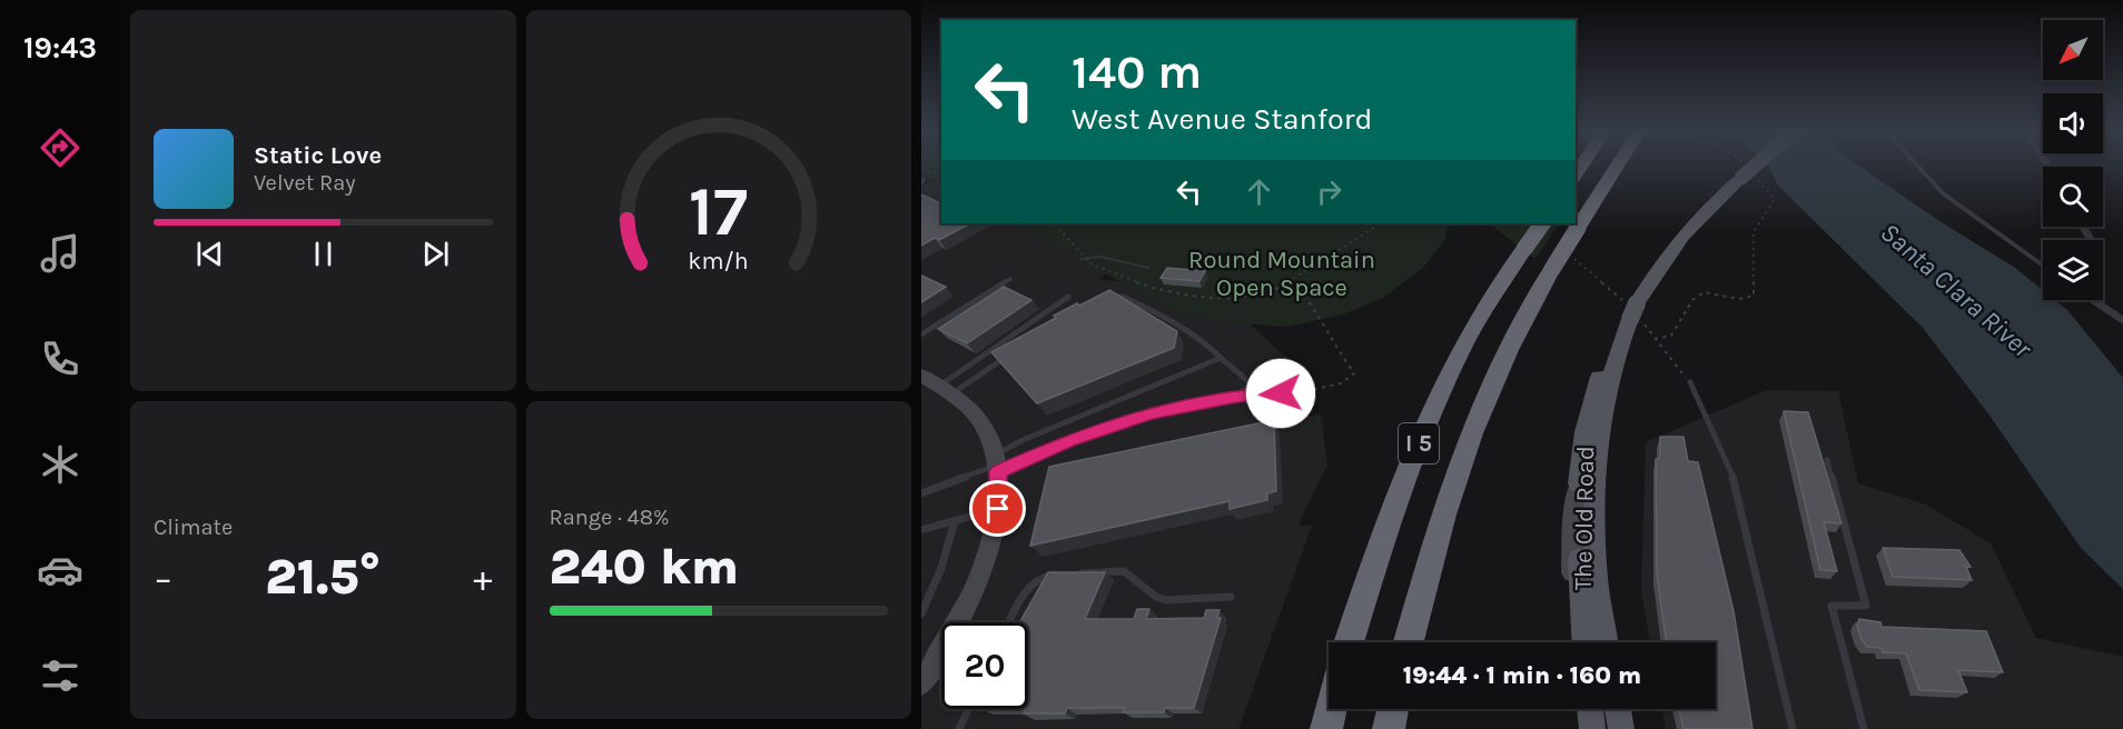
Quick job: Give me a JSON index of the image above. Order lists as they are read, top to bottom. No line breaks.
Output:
{"streets":{"highway":["I 5"],"main road":["The Old Road"]},"water":["Santa Clara River"],"parks":["Round Mountain Open Space"],"north":"bottom left","page":{"tabs":"19:43","turn":["140 m","West Avenue Stanford"],"song":["Static Love","Velvet Ray"],"tile":["Climate",["Range · 48%","240 km"]],"heat":["−","21.5°","+"],"limit":"20","trip":"19:44 · 1 min · 160 m","gauge":["17","km/h"]}}
